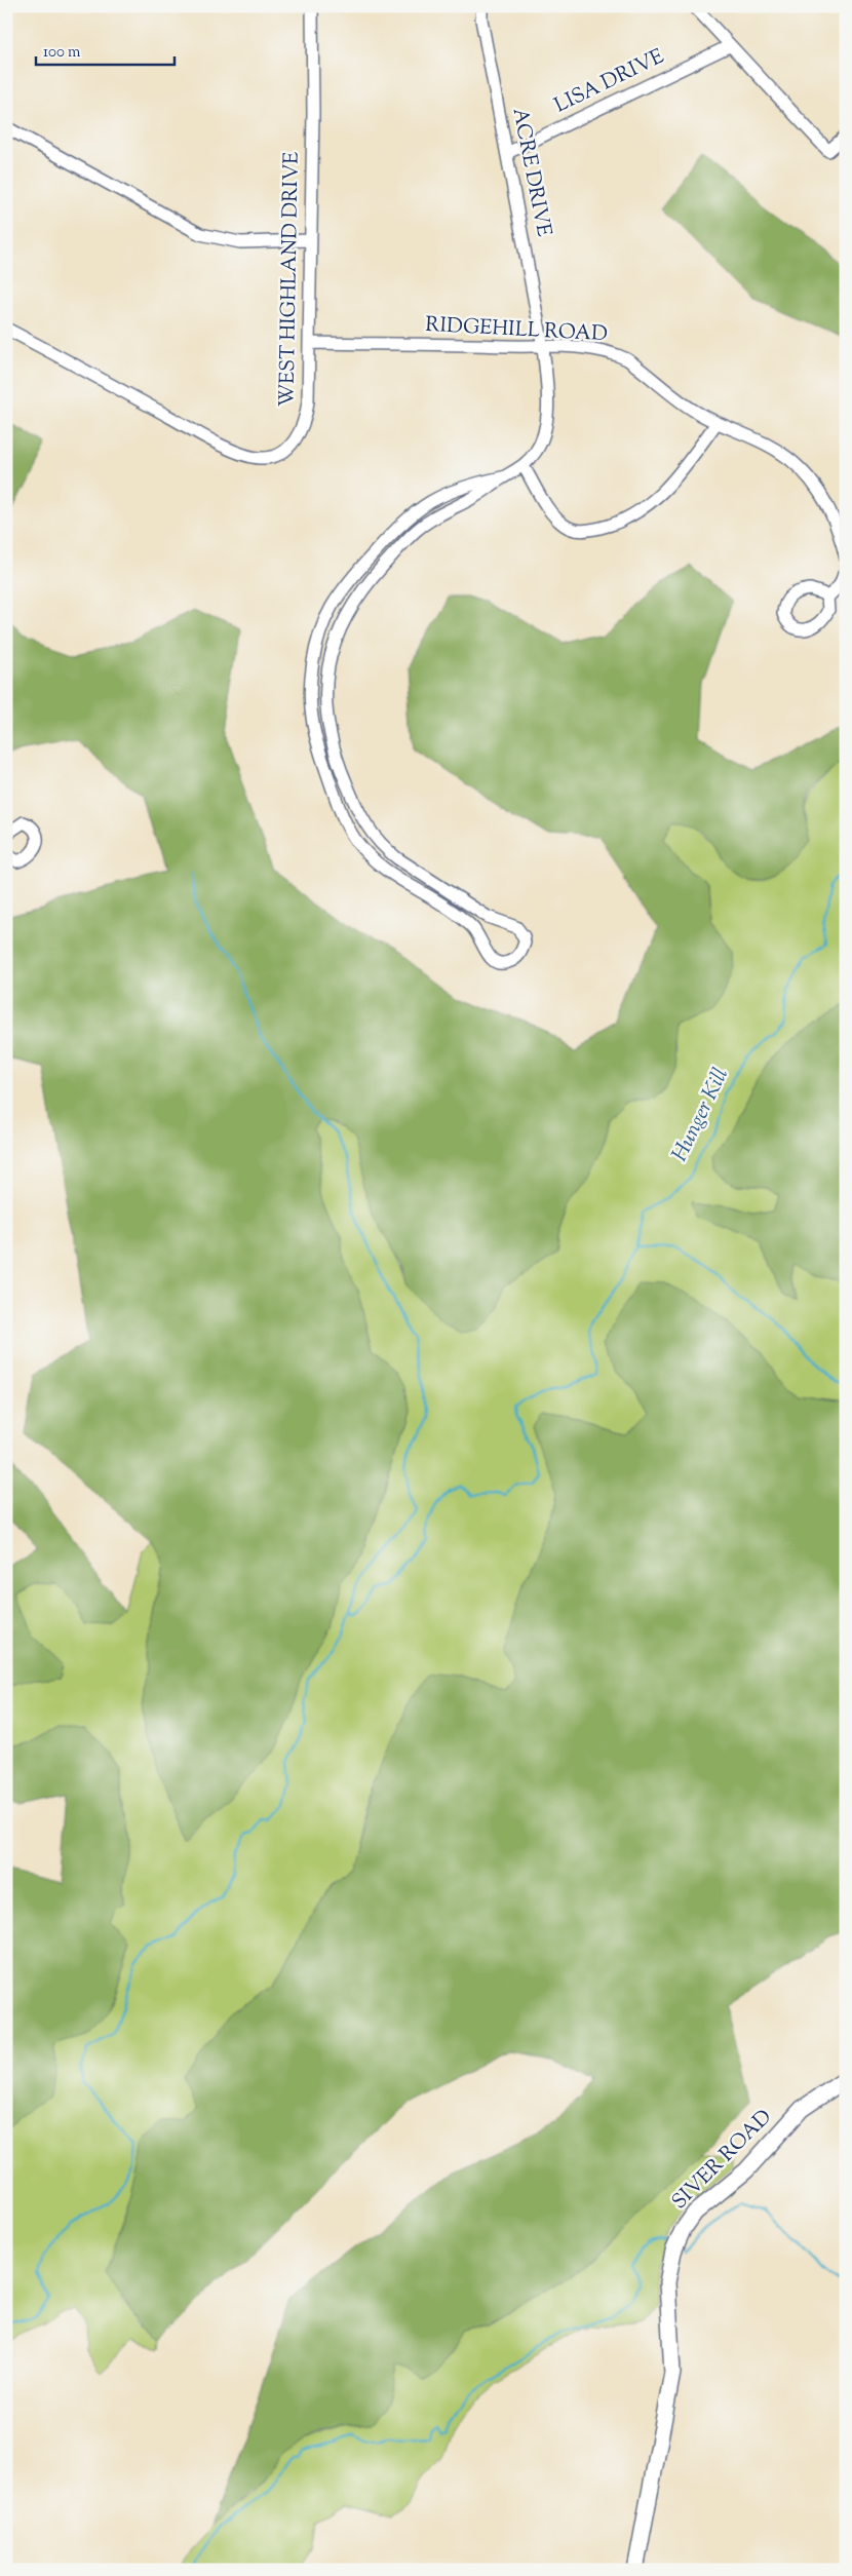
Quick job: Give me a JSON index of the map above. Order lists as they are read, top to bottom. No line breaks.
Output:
{"streets":{"street":["LISA DRIVE","ACRE DRIVE","WEST HIGHLAND DRIVE","RIDGEHILL ROAD","SIVER ROAD"]},"crossings":[["LISA DRIVE","ACRE DRIVE"],["ACRE DRIVE","RIDGEHILL ROAD"],["WEST HIGHLAND DRIVE","RIDGEHILL ROAD"]],"water":["Hunger Kill"],"scale_bar":"100 m"}
